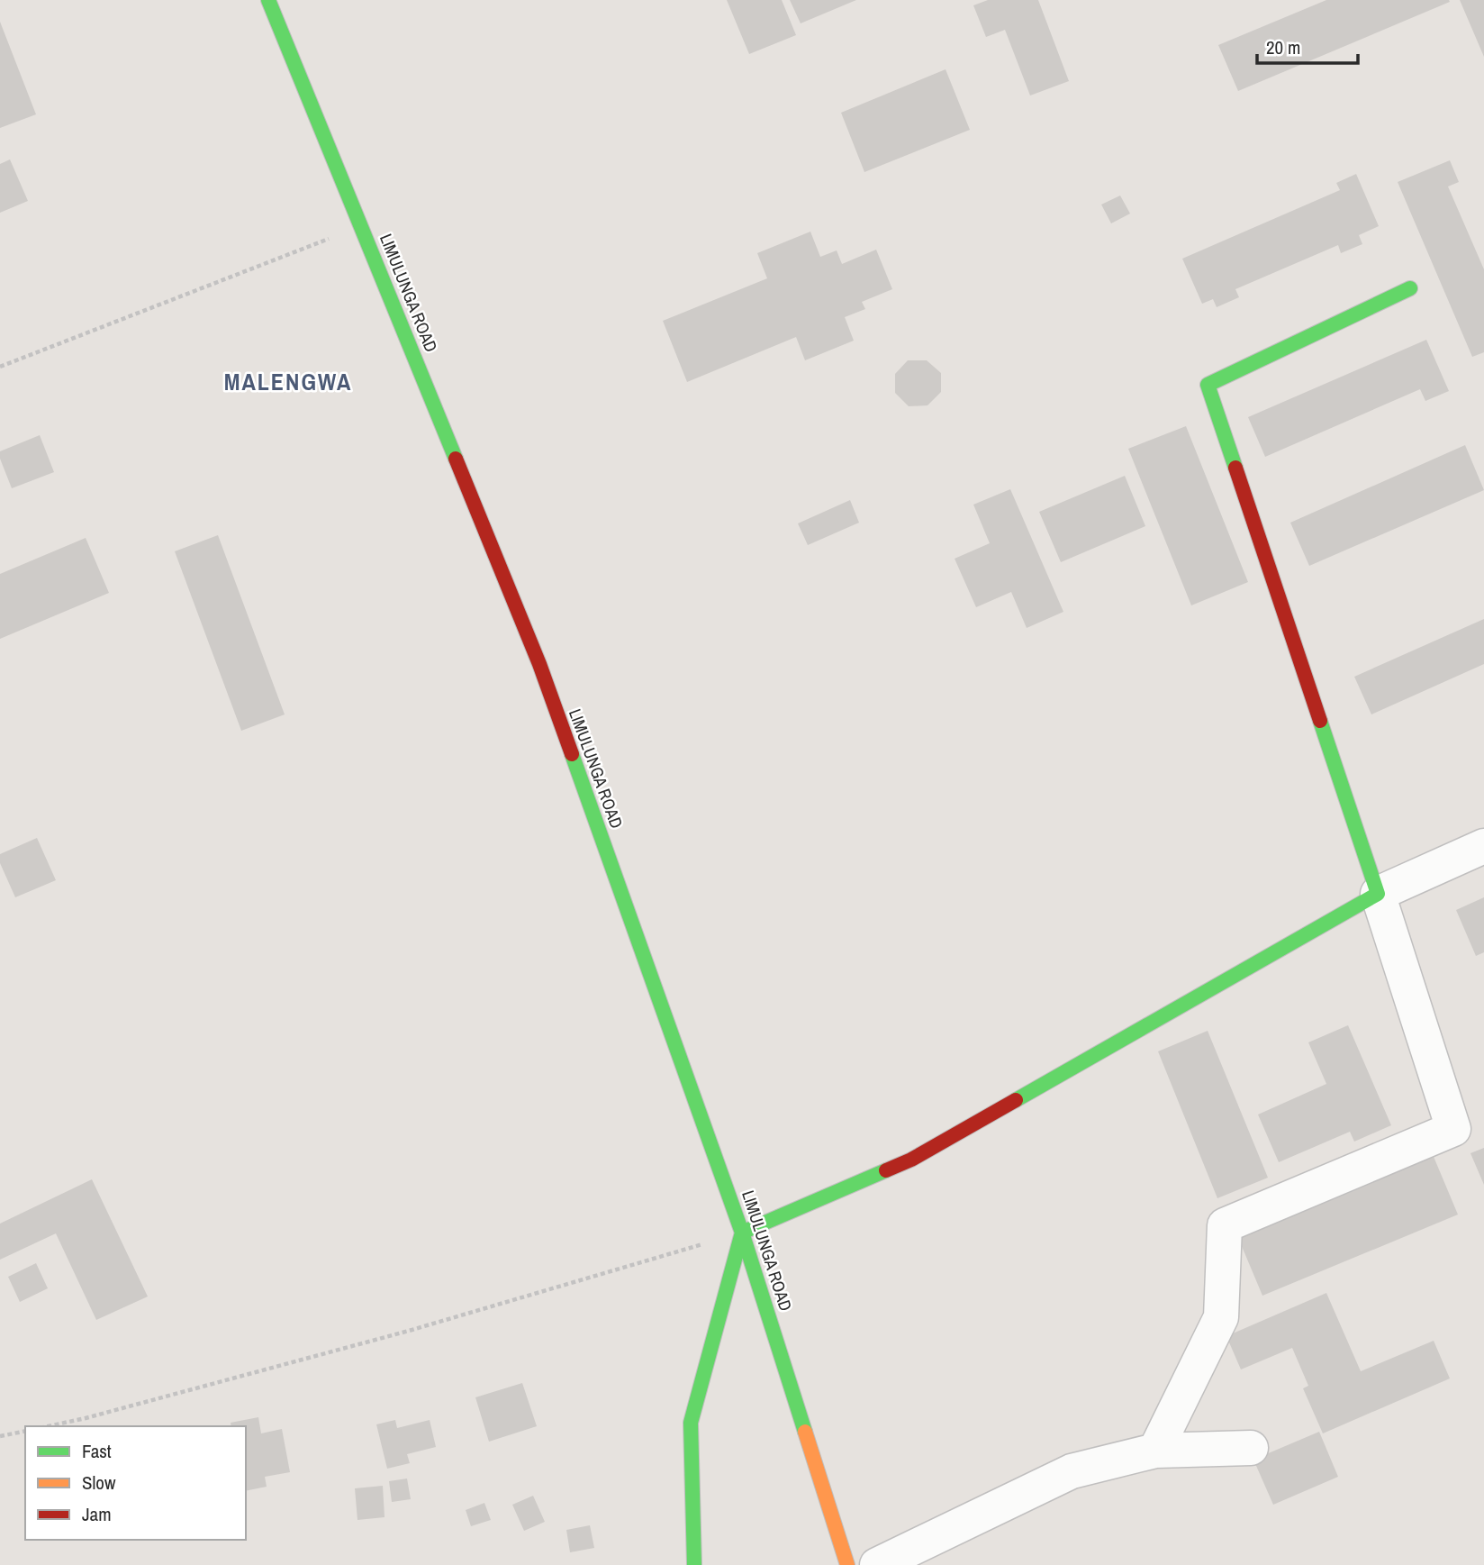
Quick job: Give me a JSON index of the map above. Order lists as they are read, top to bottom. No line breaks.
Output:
{"streets":{"street":["LIMULUNGA ROAD"]},"districts":["MALENGWA"],"legend":["Fast","Slow","Jam"],"scale_bar":"20 m"}
